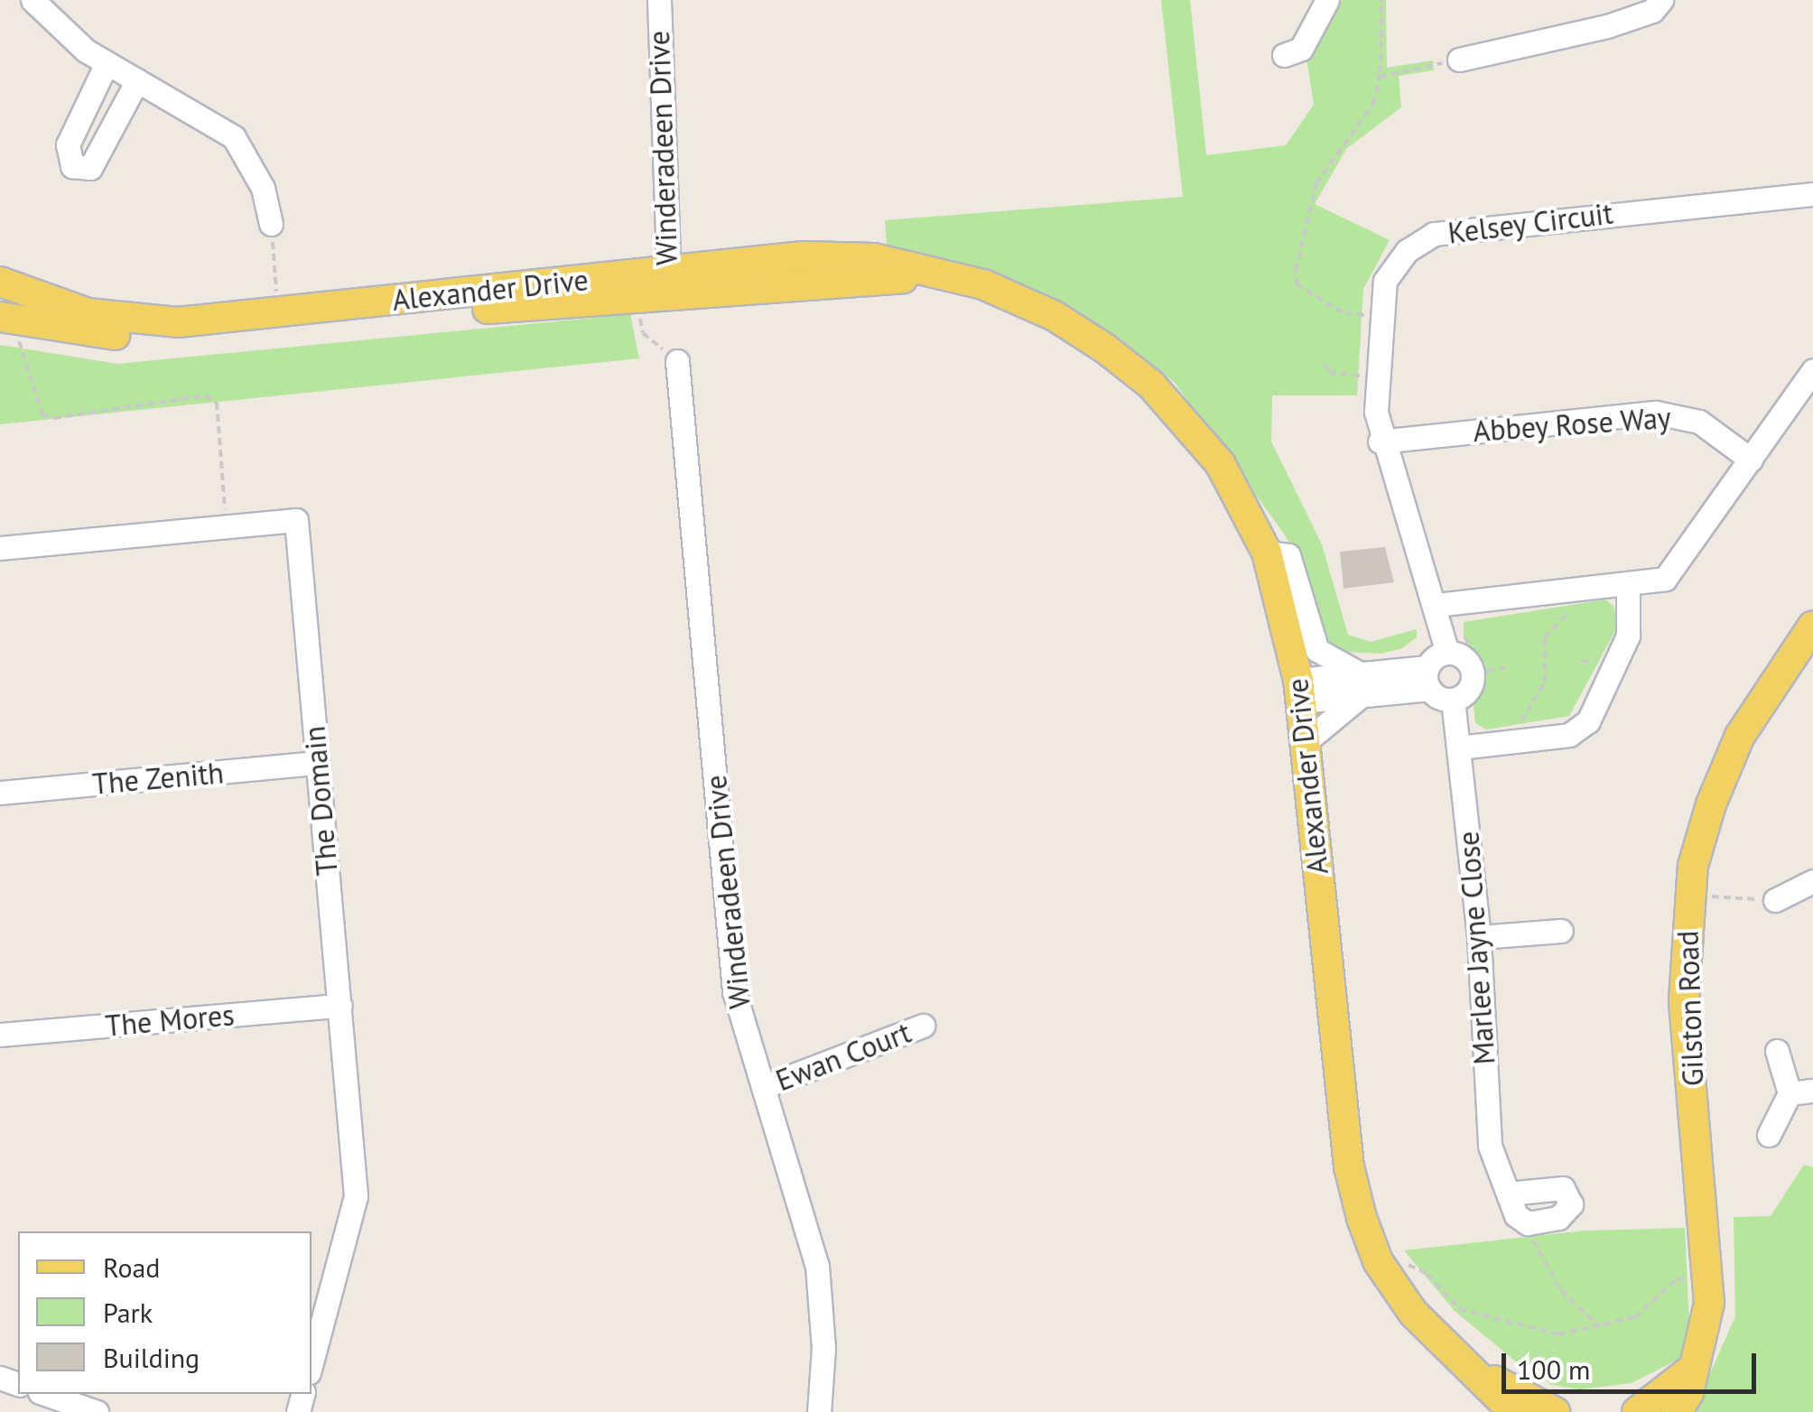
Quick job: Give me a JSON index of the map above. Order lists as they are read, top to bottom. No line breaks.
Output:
{"streets":{"main road":["Alexander Drive","Gilston Road"],"street":["Winderadeen Drive","Kelsey Circuit","Abbey Rose Way","The Zenith","The Domain","Marlee Jayne Close","The Mores","Ewan Court"]},"crossings":[["Winderadeen Drive","Alexander Drive"],["Winderadeen Drive","Ewan Court"],["Kelsey Circuit","Abbey Rose Way"],["The Zenith","The Domain"],["The Domain","The Mores"]],"legend":["Road","Park","Building"],"scale_bar":"100 m"}
